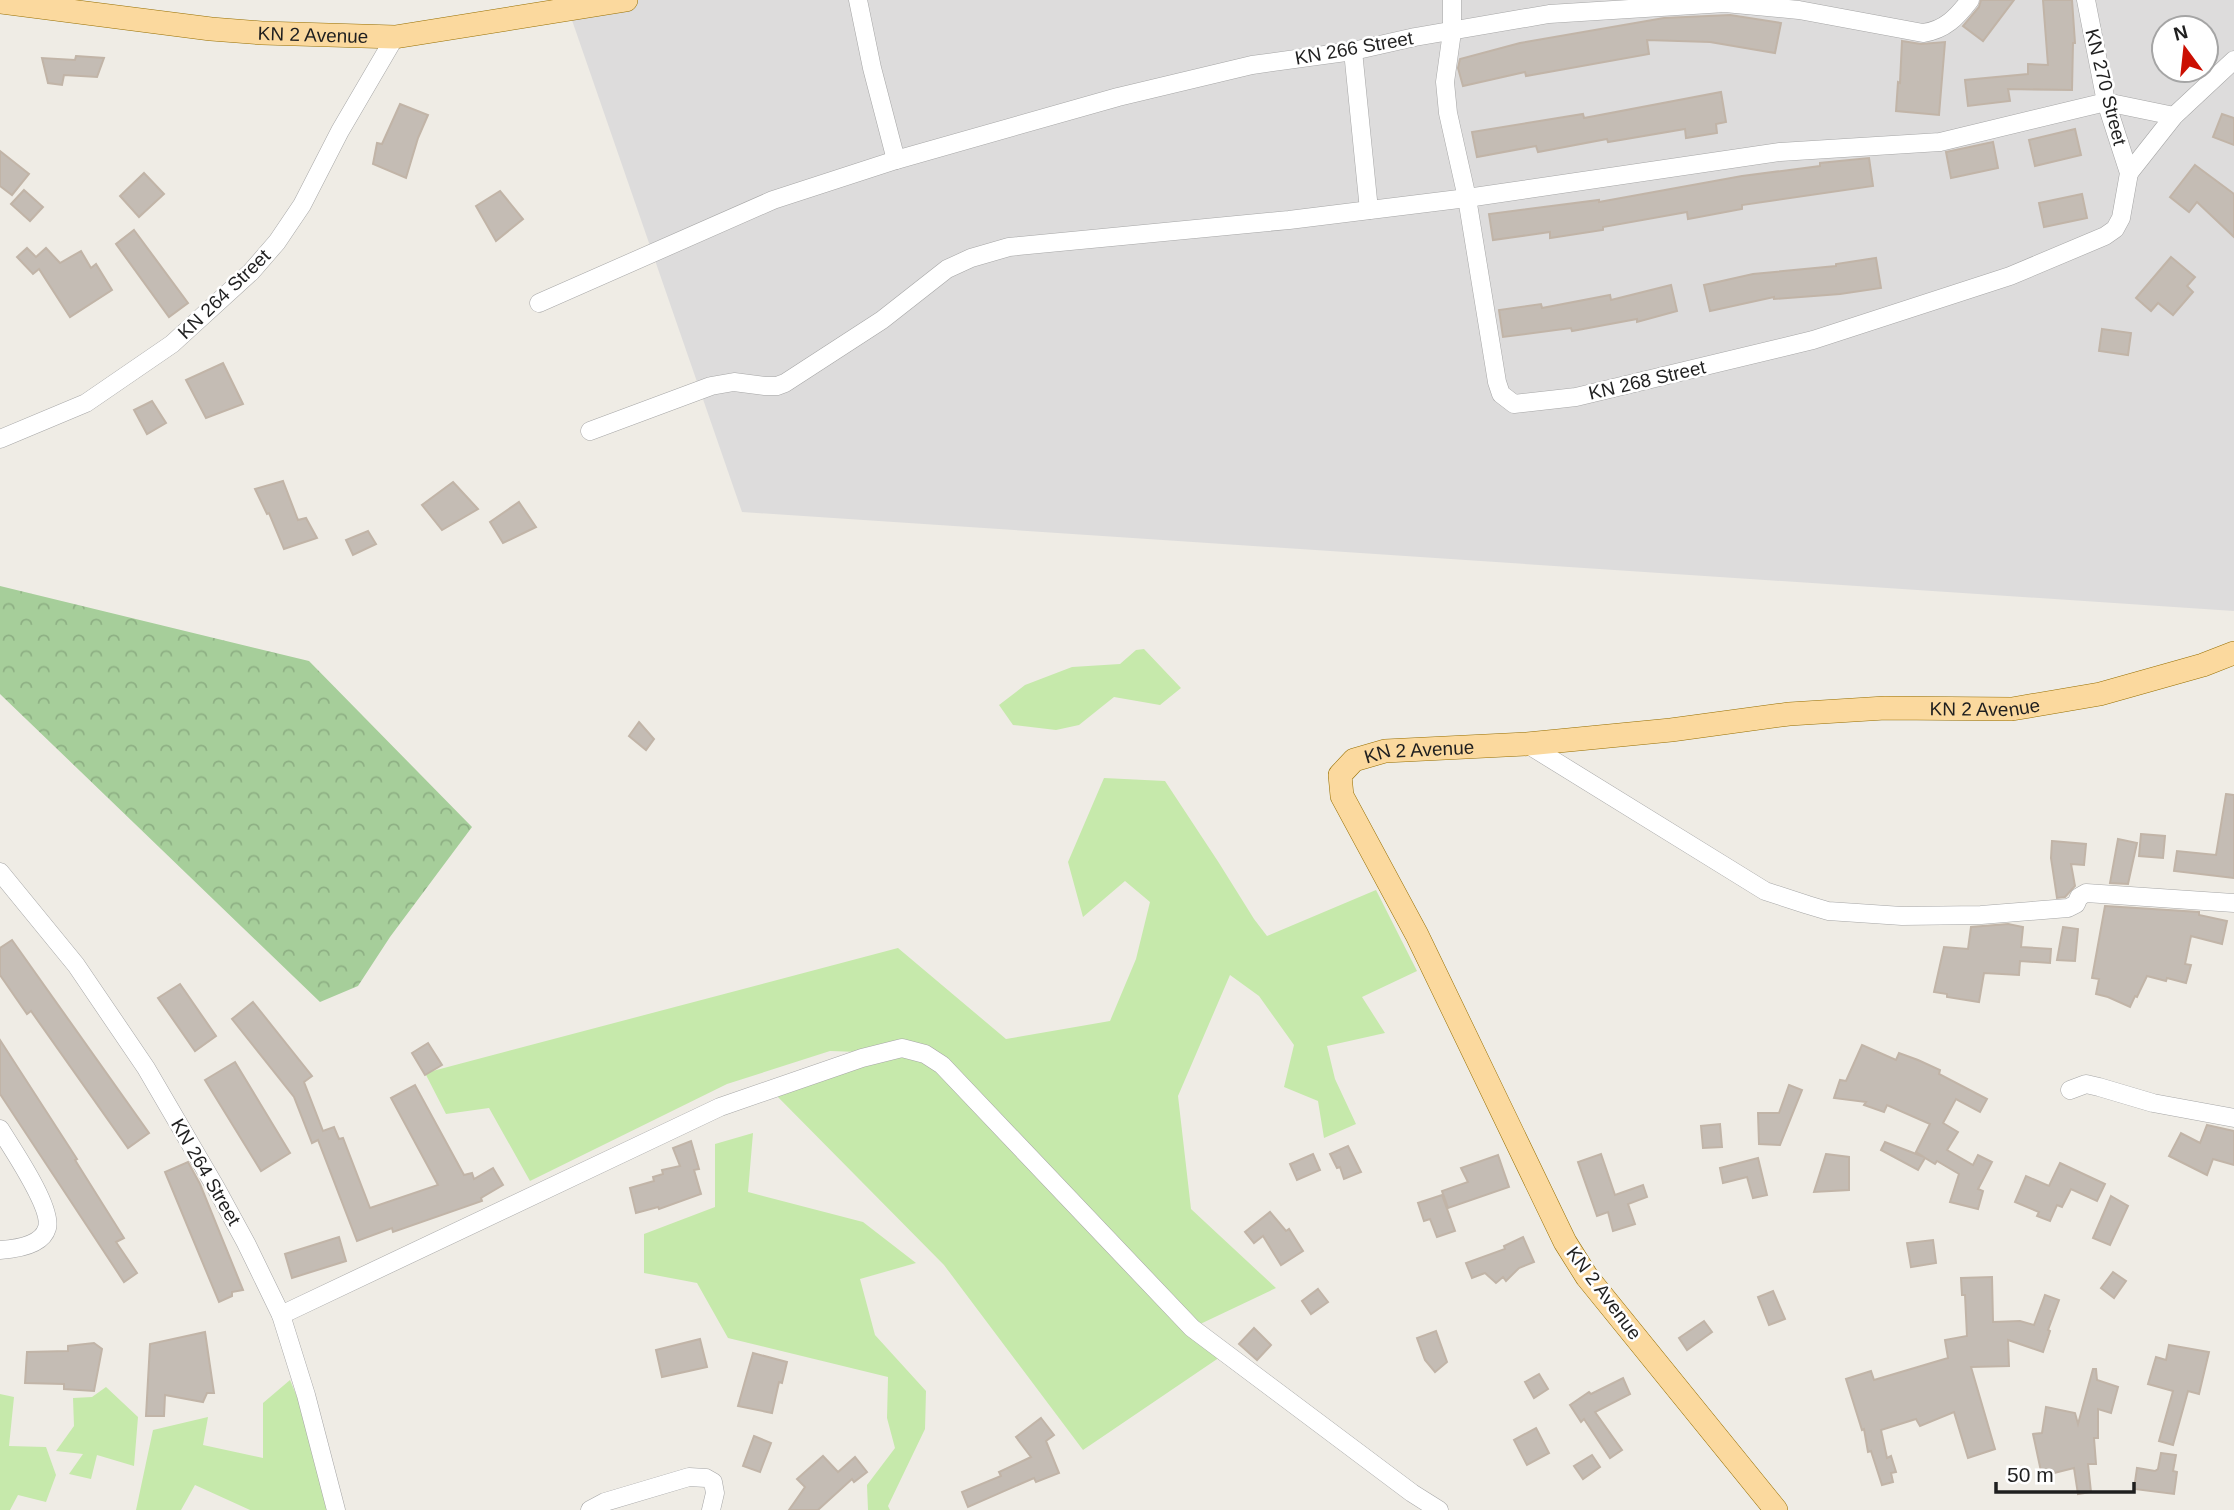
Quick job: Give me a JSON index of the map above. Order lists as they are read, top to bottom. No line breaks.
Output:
{"streets":{"main road":["KN 2 Avenue"],"street":["KN 266 Street","KN 270 Street","KN 264 Street","KN 268 Street"]},"crossings":[["KN 2 Avenue","KN 264 Street"],["KN 266 Street","KN 268 Street"],["KN 270 Street","KN 268 Street"]],"scale_bar":"50 m","north":"top"}
